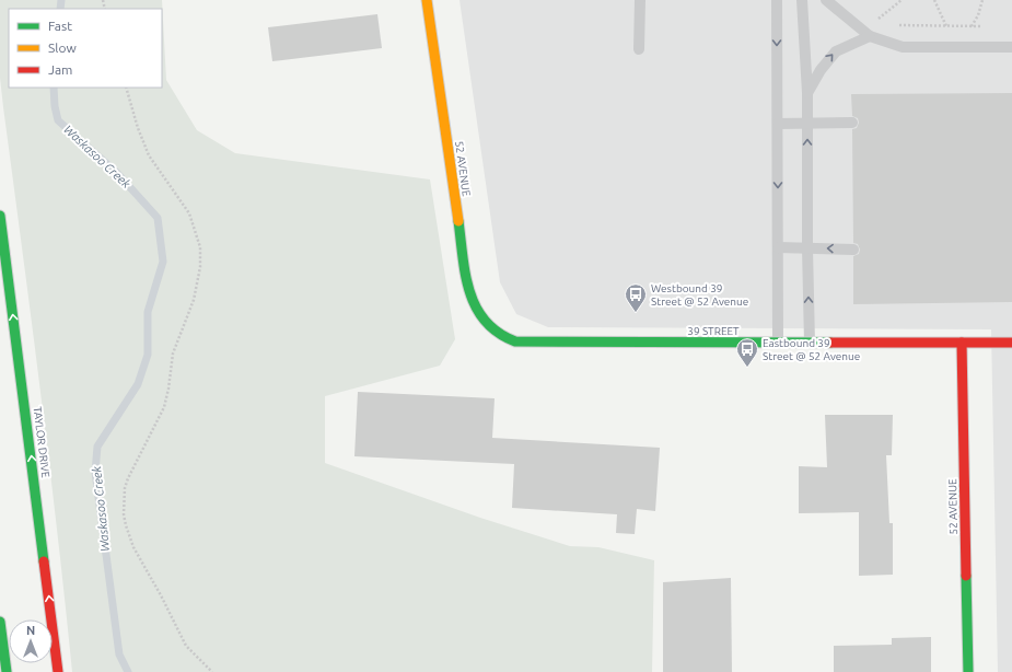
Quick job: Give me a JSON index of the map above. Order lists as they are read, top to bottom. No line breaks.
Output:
{"streets":{"street":["52 AVENUE","39 STREET","TAYLOR DRIVE"]},"crossings":[["52 AVENUE","39 STREET"]],"one_way":["TAYLOR DRIVE"],"water":["Waskasoo Creek"],"places":{"bus stop":["Westbound 39 Street @ 52 Avenue","Eastbound 39 Street @ 52 Avenue"]},"legend":["Fast","Slow","Jam"],"north":"top"}
